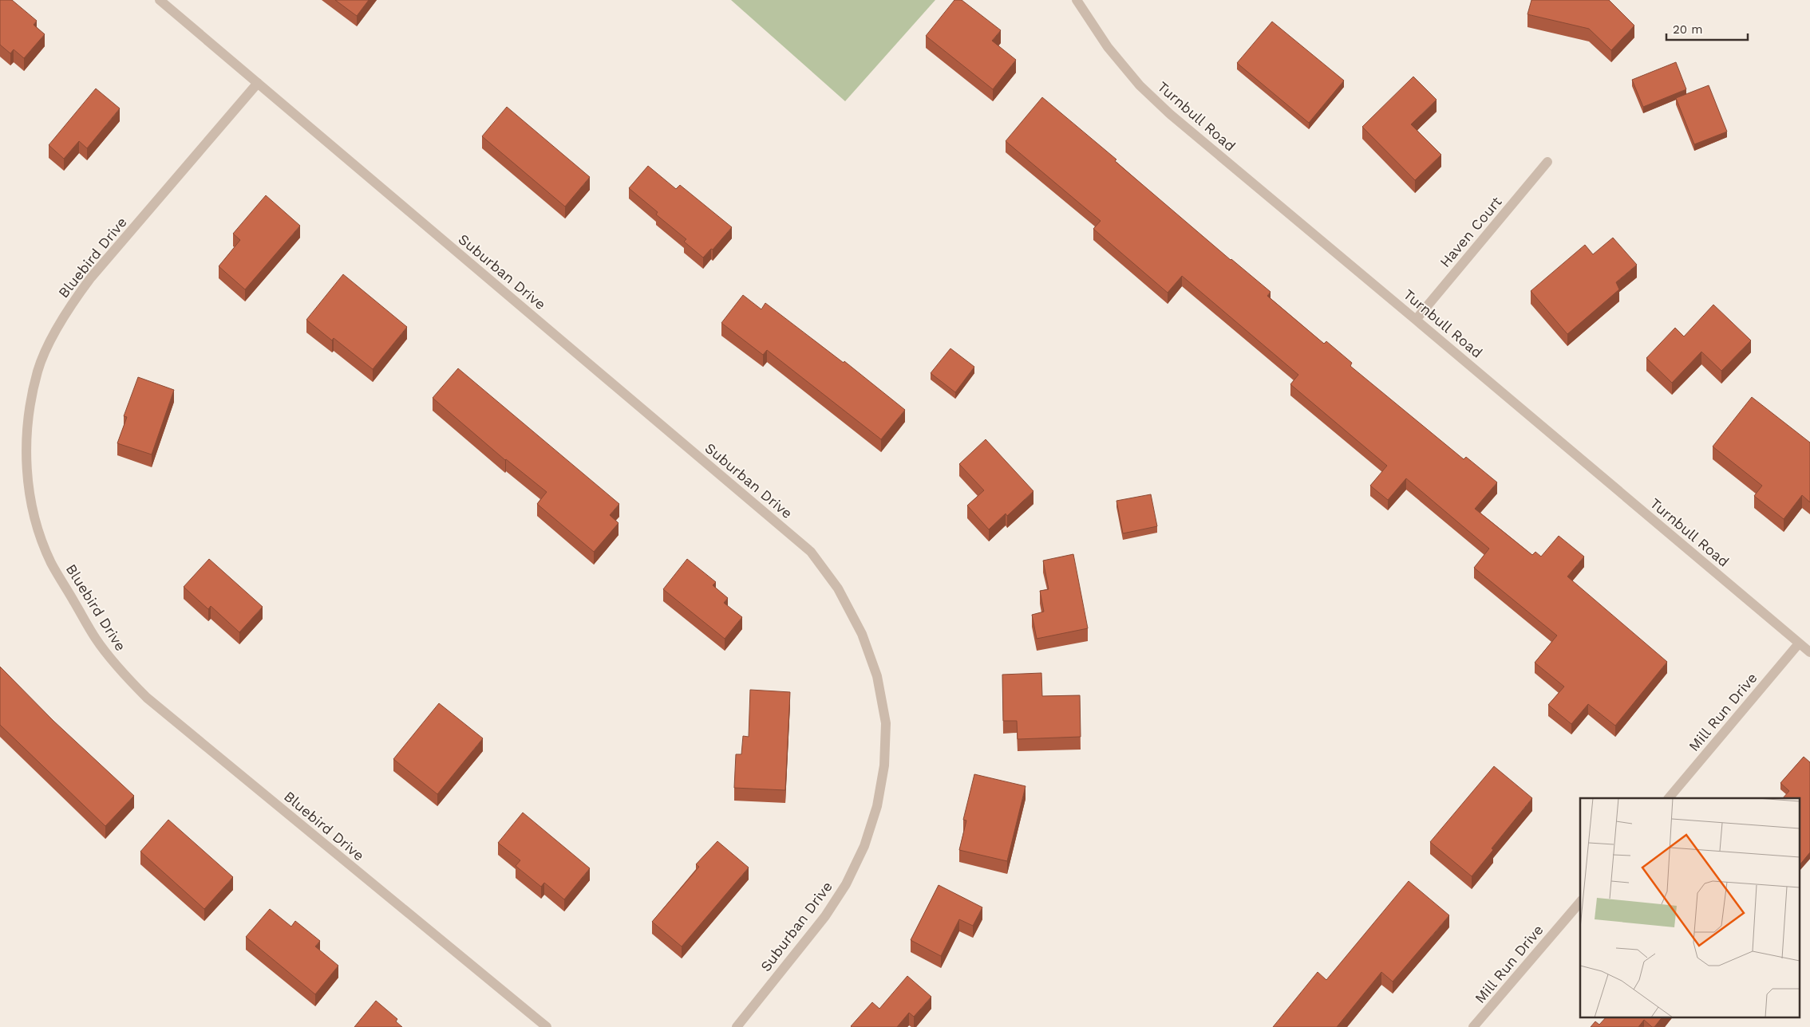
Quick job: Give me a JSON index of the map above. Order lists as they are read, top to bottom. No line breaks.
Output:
{"streets":{"street":["Turnbull Road","Haven Court","Bluebird Drive","Suburban Drive","Mill Run Drive"]},"crossings":[["Turnbull Road","Haven Court"],["Turnbull Road","Mill Run Drive"],["Bluebird Drive","Suburban Drive"]],"scale_bar":"20 m"}
